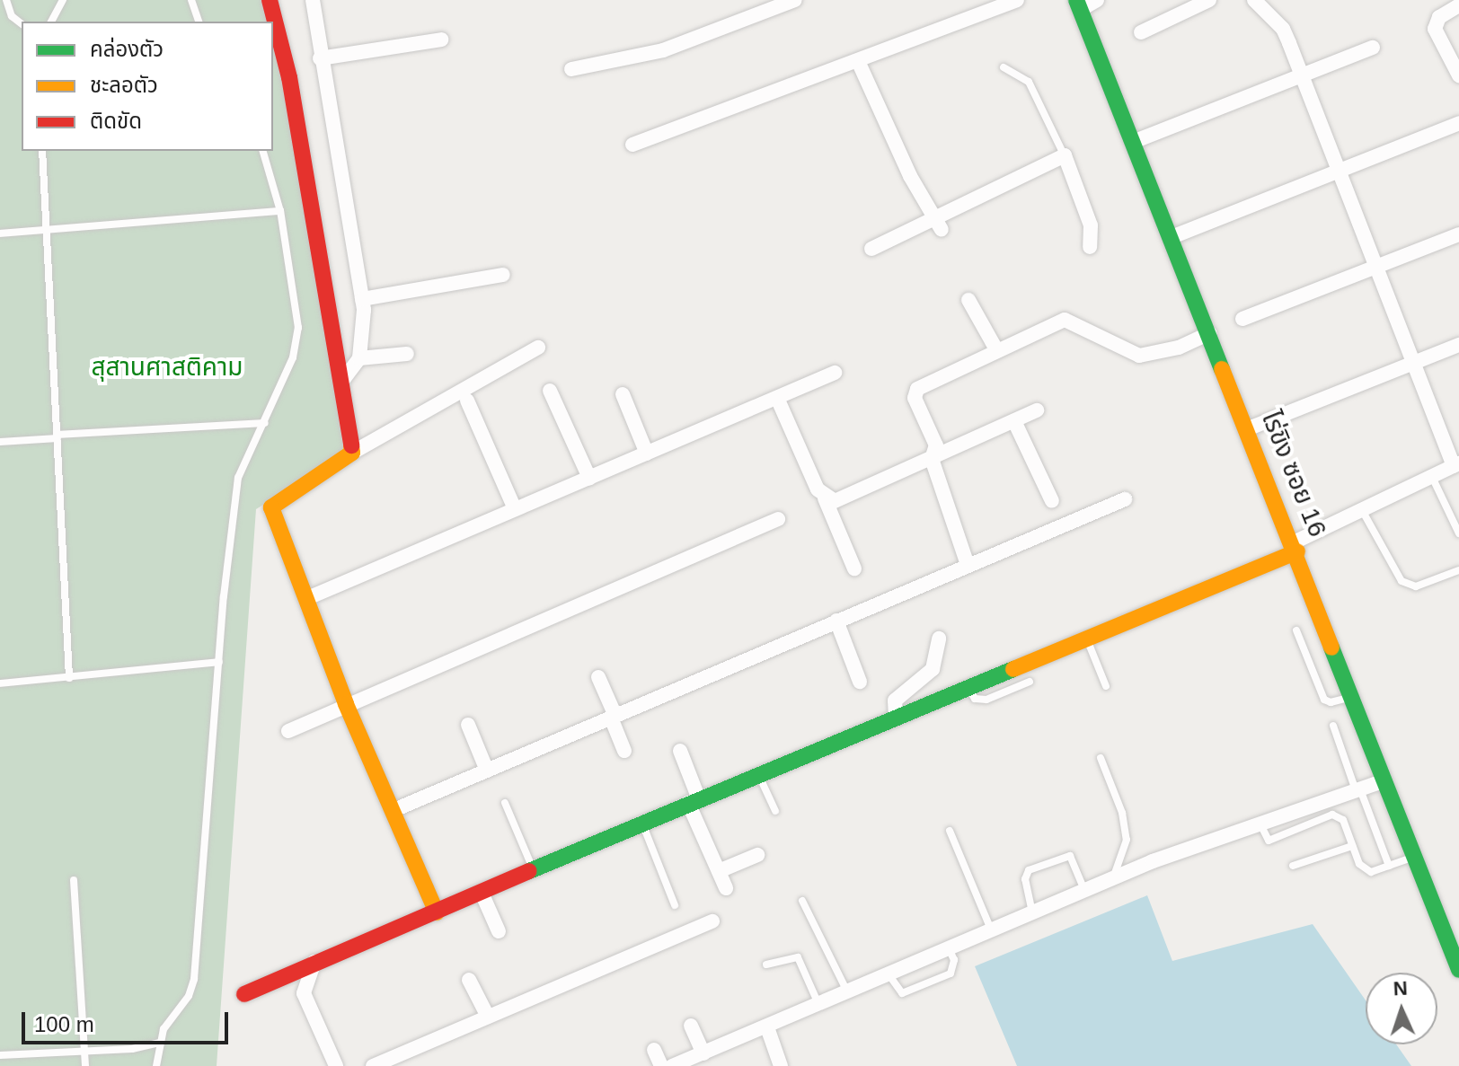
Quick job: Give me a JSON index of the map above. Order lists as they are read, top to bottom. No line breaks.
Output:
{"streets":{"street":["ไร่ขิง ซอย 16"]},"parks":["สุสานศาสติคาม"],"legend":["คล่องตัว","ชะลอตัว","ติดขัด"],"scale_bar":"100 m","north":"top"}
